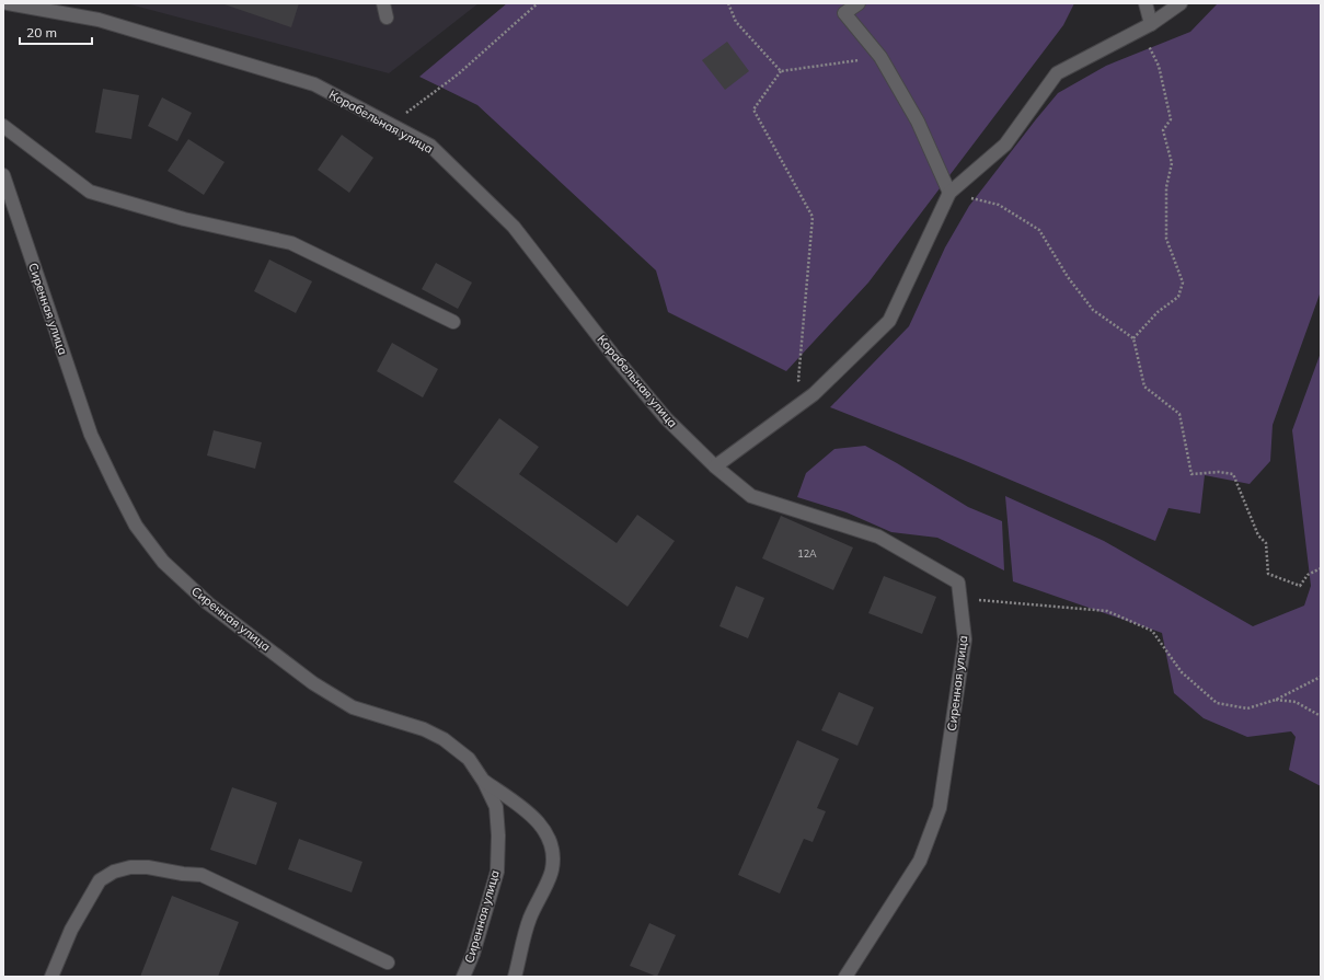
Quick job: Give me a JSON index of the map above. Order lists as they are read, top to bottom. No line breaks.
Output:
{"streets":{"street":["Корабельная улица","Сиренная улица"]},"house_numbers":["12А"],"scale_bar":"20 m"}
